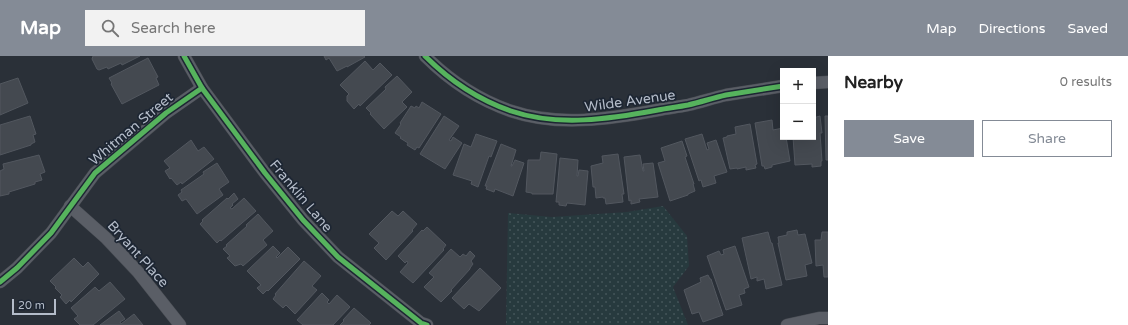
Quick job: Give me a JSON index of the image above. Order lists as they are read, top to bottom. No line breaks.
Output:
{"streets":{"street":["Wilde Avenue","Whitman Street","Franklin Lane","Bryant Place"]},"crossings":[["Whitman Street","Franklin Lane"],["Whitman Street","Bryant Place"]],"scale_bar":"20 m","page":{"header":"Map","search":"Search here","nav":["Map","Directions","Saved"],"heading":["Nearby","0 results"],"map_buttons":["+","−"],"buttons":["Save","Share"],"scale":"20 m"}}
